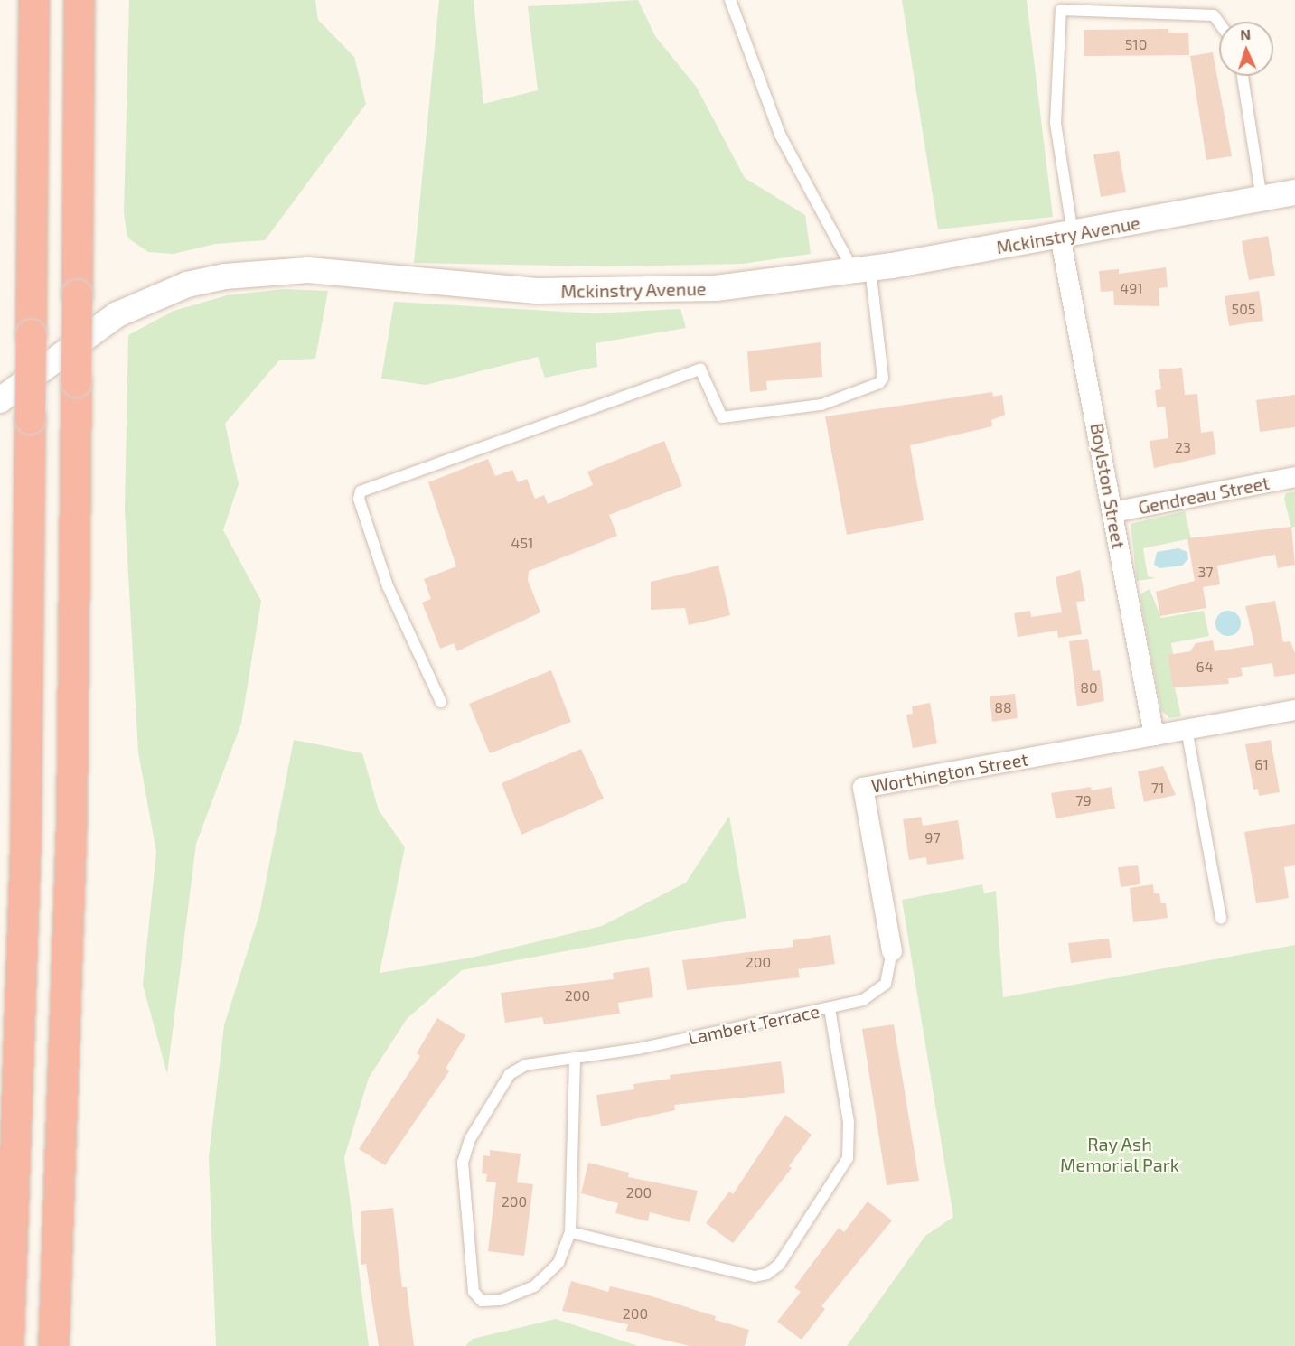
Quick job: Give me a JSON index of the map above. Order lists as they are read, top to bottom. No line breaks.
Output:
{"streets":{"street":["Mckinstry Avenue","Boylston Street","Gendreau Street","Worthington Street"],"lane":["Lambert Terrace"]},"crossings":[["Mckinstry Avenue","Boylston Street"],["Boylston Street","Gendreau Street"],["Boylston Street","Worthington Street"],["Worthington Street","Lambert Terrace"]],"parks":["Ray Ash Memorial Park"],"house_numbers":["510","491","505","23","451","37","64","80","88","61","71","79","97","200","200","200","200","200"],"north":"top"}
